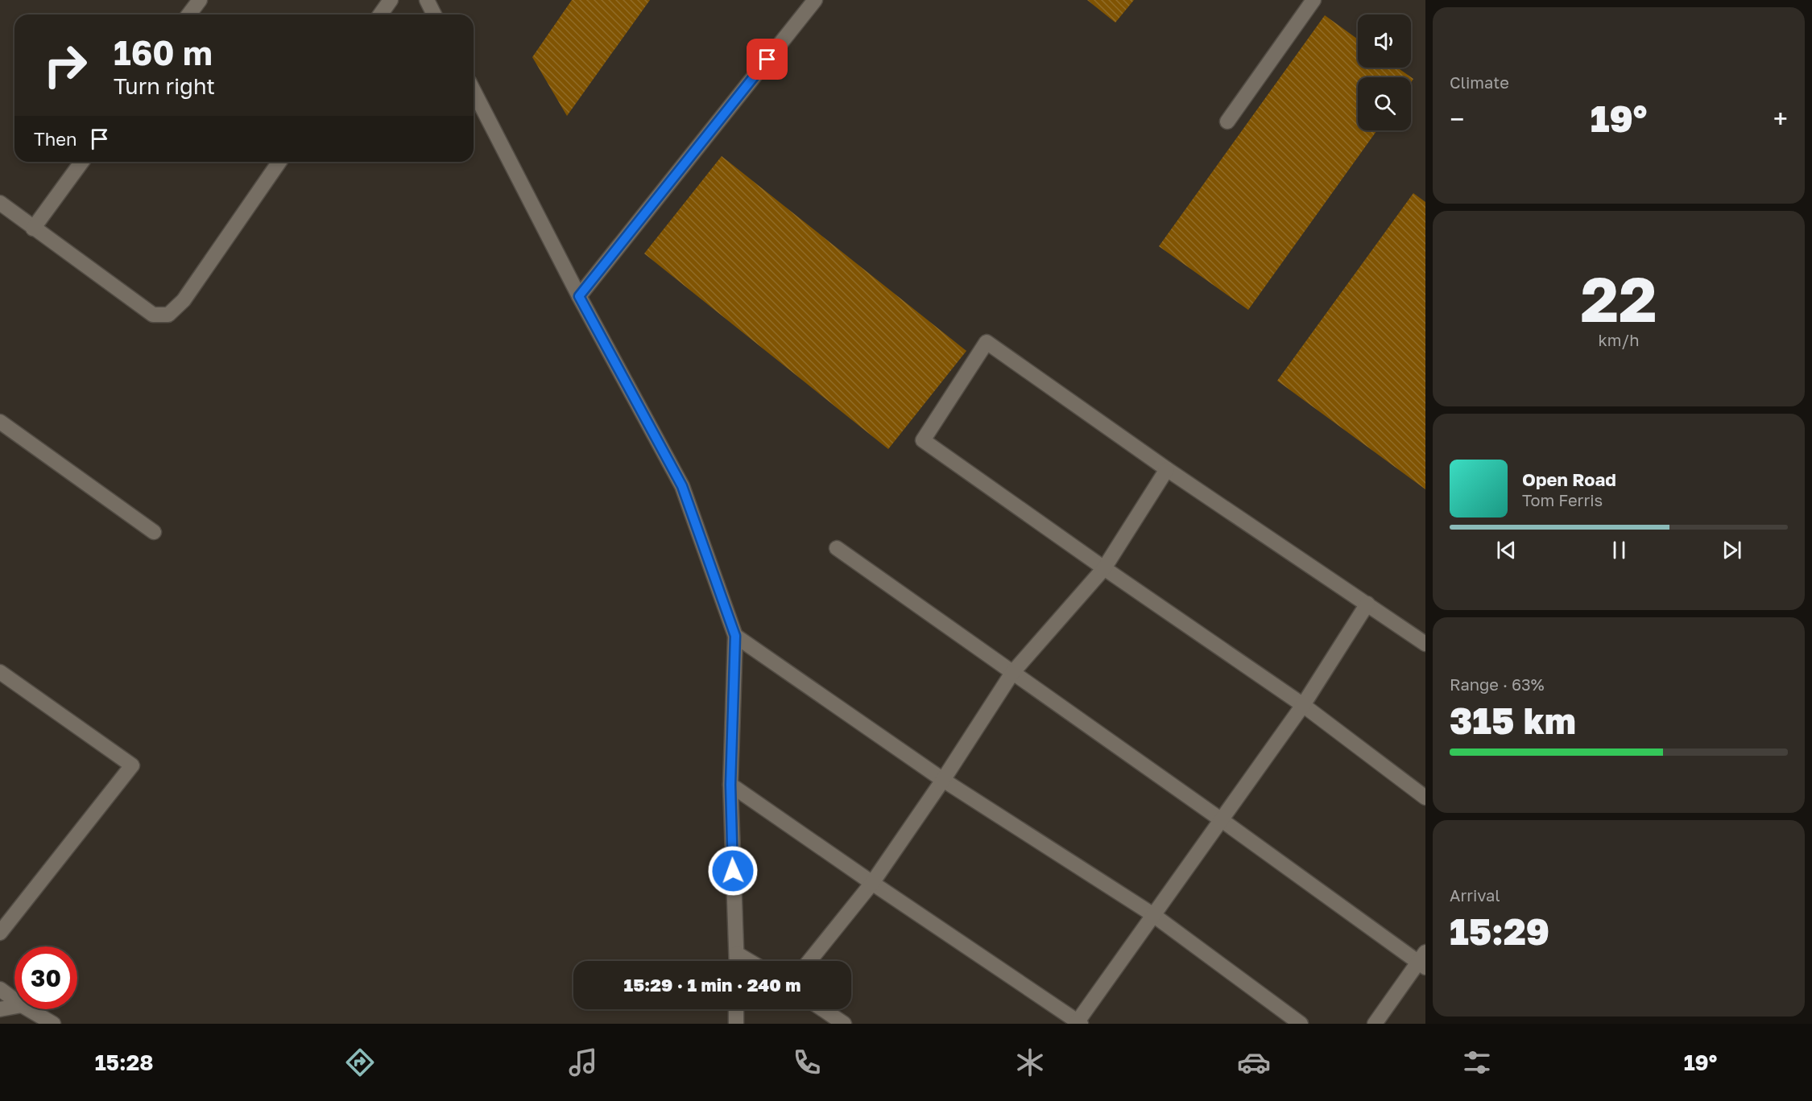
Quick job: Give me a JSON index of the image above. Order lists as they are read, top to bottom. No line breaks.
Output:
{"page":{"tile":["Climate",["22","km/h"],["Range · 63%","315 km"],["Arrival","15:29"]],"turn":["160 m","Turn right"],"heat":["−","19°","+"],"then":"Then","song":["Open Road","Tom Ferris"],"limit":"30","trip":"15:29 · 1 min · 240 m","tabs":["15:28","19°"]}}
